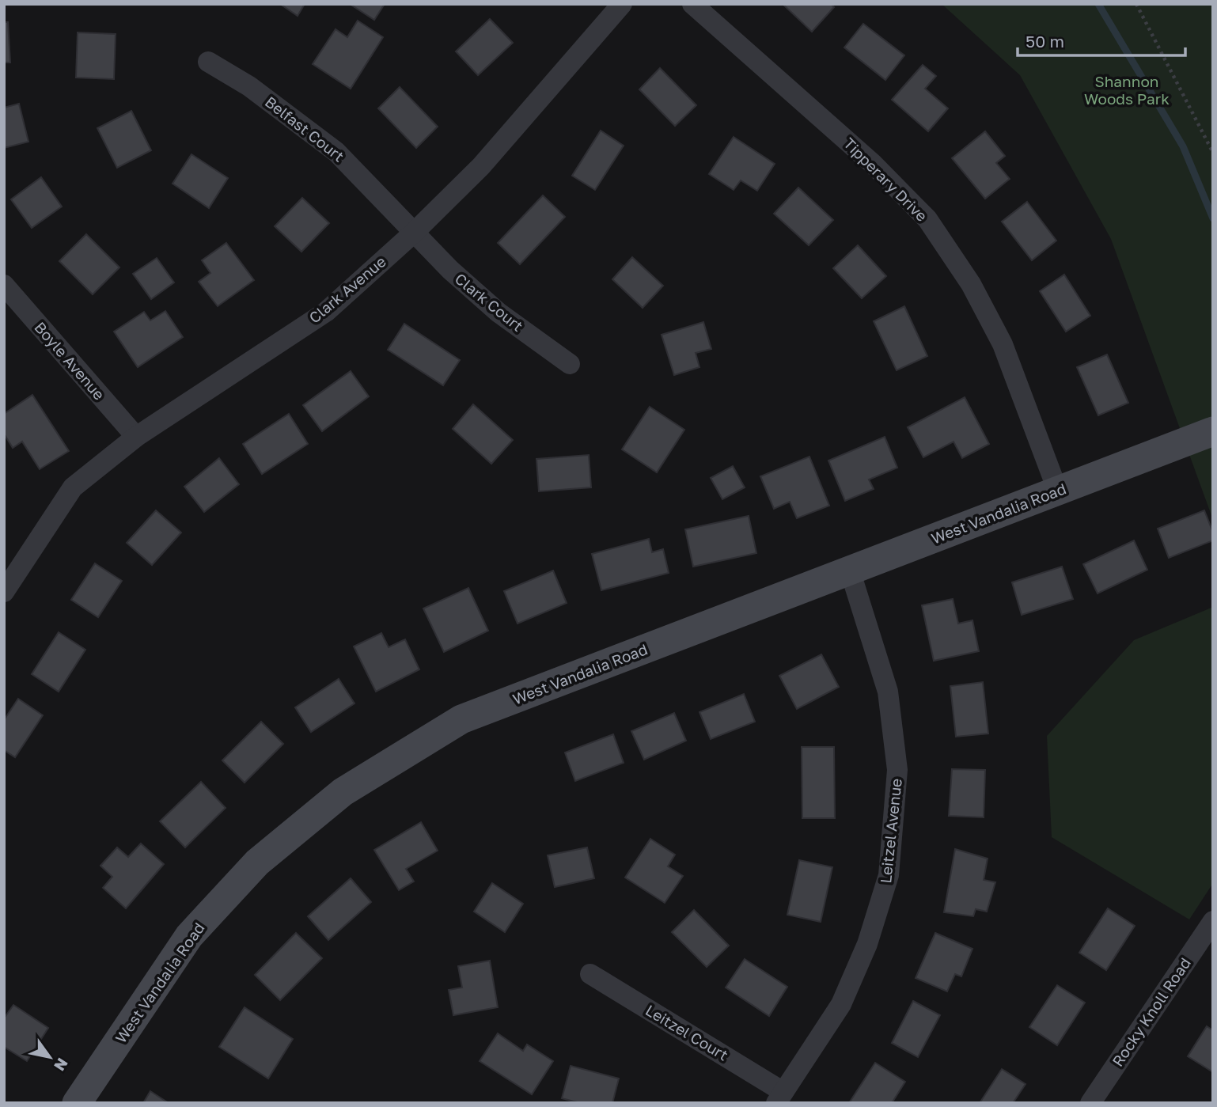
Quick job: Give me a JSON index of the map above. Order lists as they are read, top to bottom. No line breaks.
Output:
{"streets":{"main road":["West Vandalia Road"],"street":["Belfast Court","Tipperary Drive","Clark Avenue","Clark Court","Boyle Avenue","Leitzel Avenue","Rocky Knoll Road","Leitzel Court"]},"crossings":[["Belfast Court","Clark Avenue"],["Belfast Court","Clark Court"],["Tipperary Drive","West Vandalia Road"],["Clark Avenue","Clark Court"],["Clark Avenue","Boyle Avenue"],["West Vandalia Road","Leitzel Avenue"],["Leitzel Avenue","Leitzel Court"]],"parks":["Shannon Woods Park"],"scale_bar":"50 m","north":"bottom right"}
